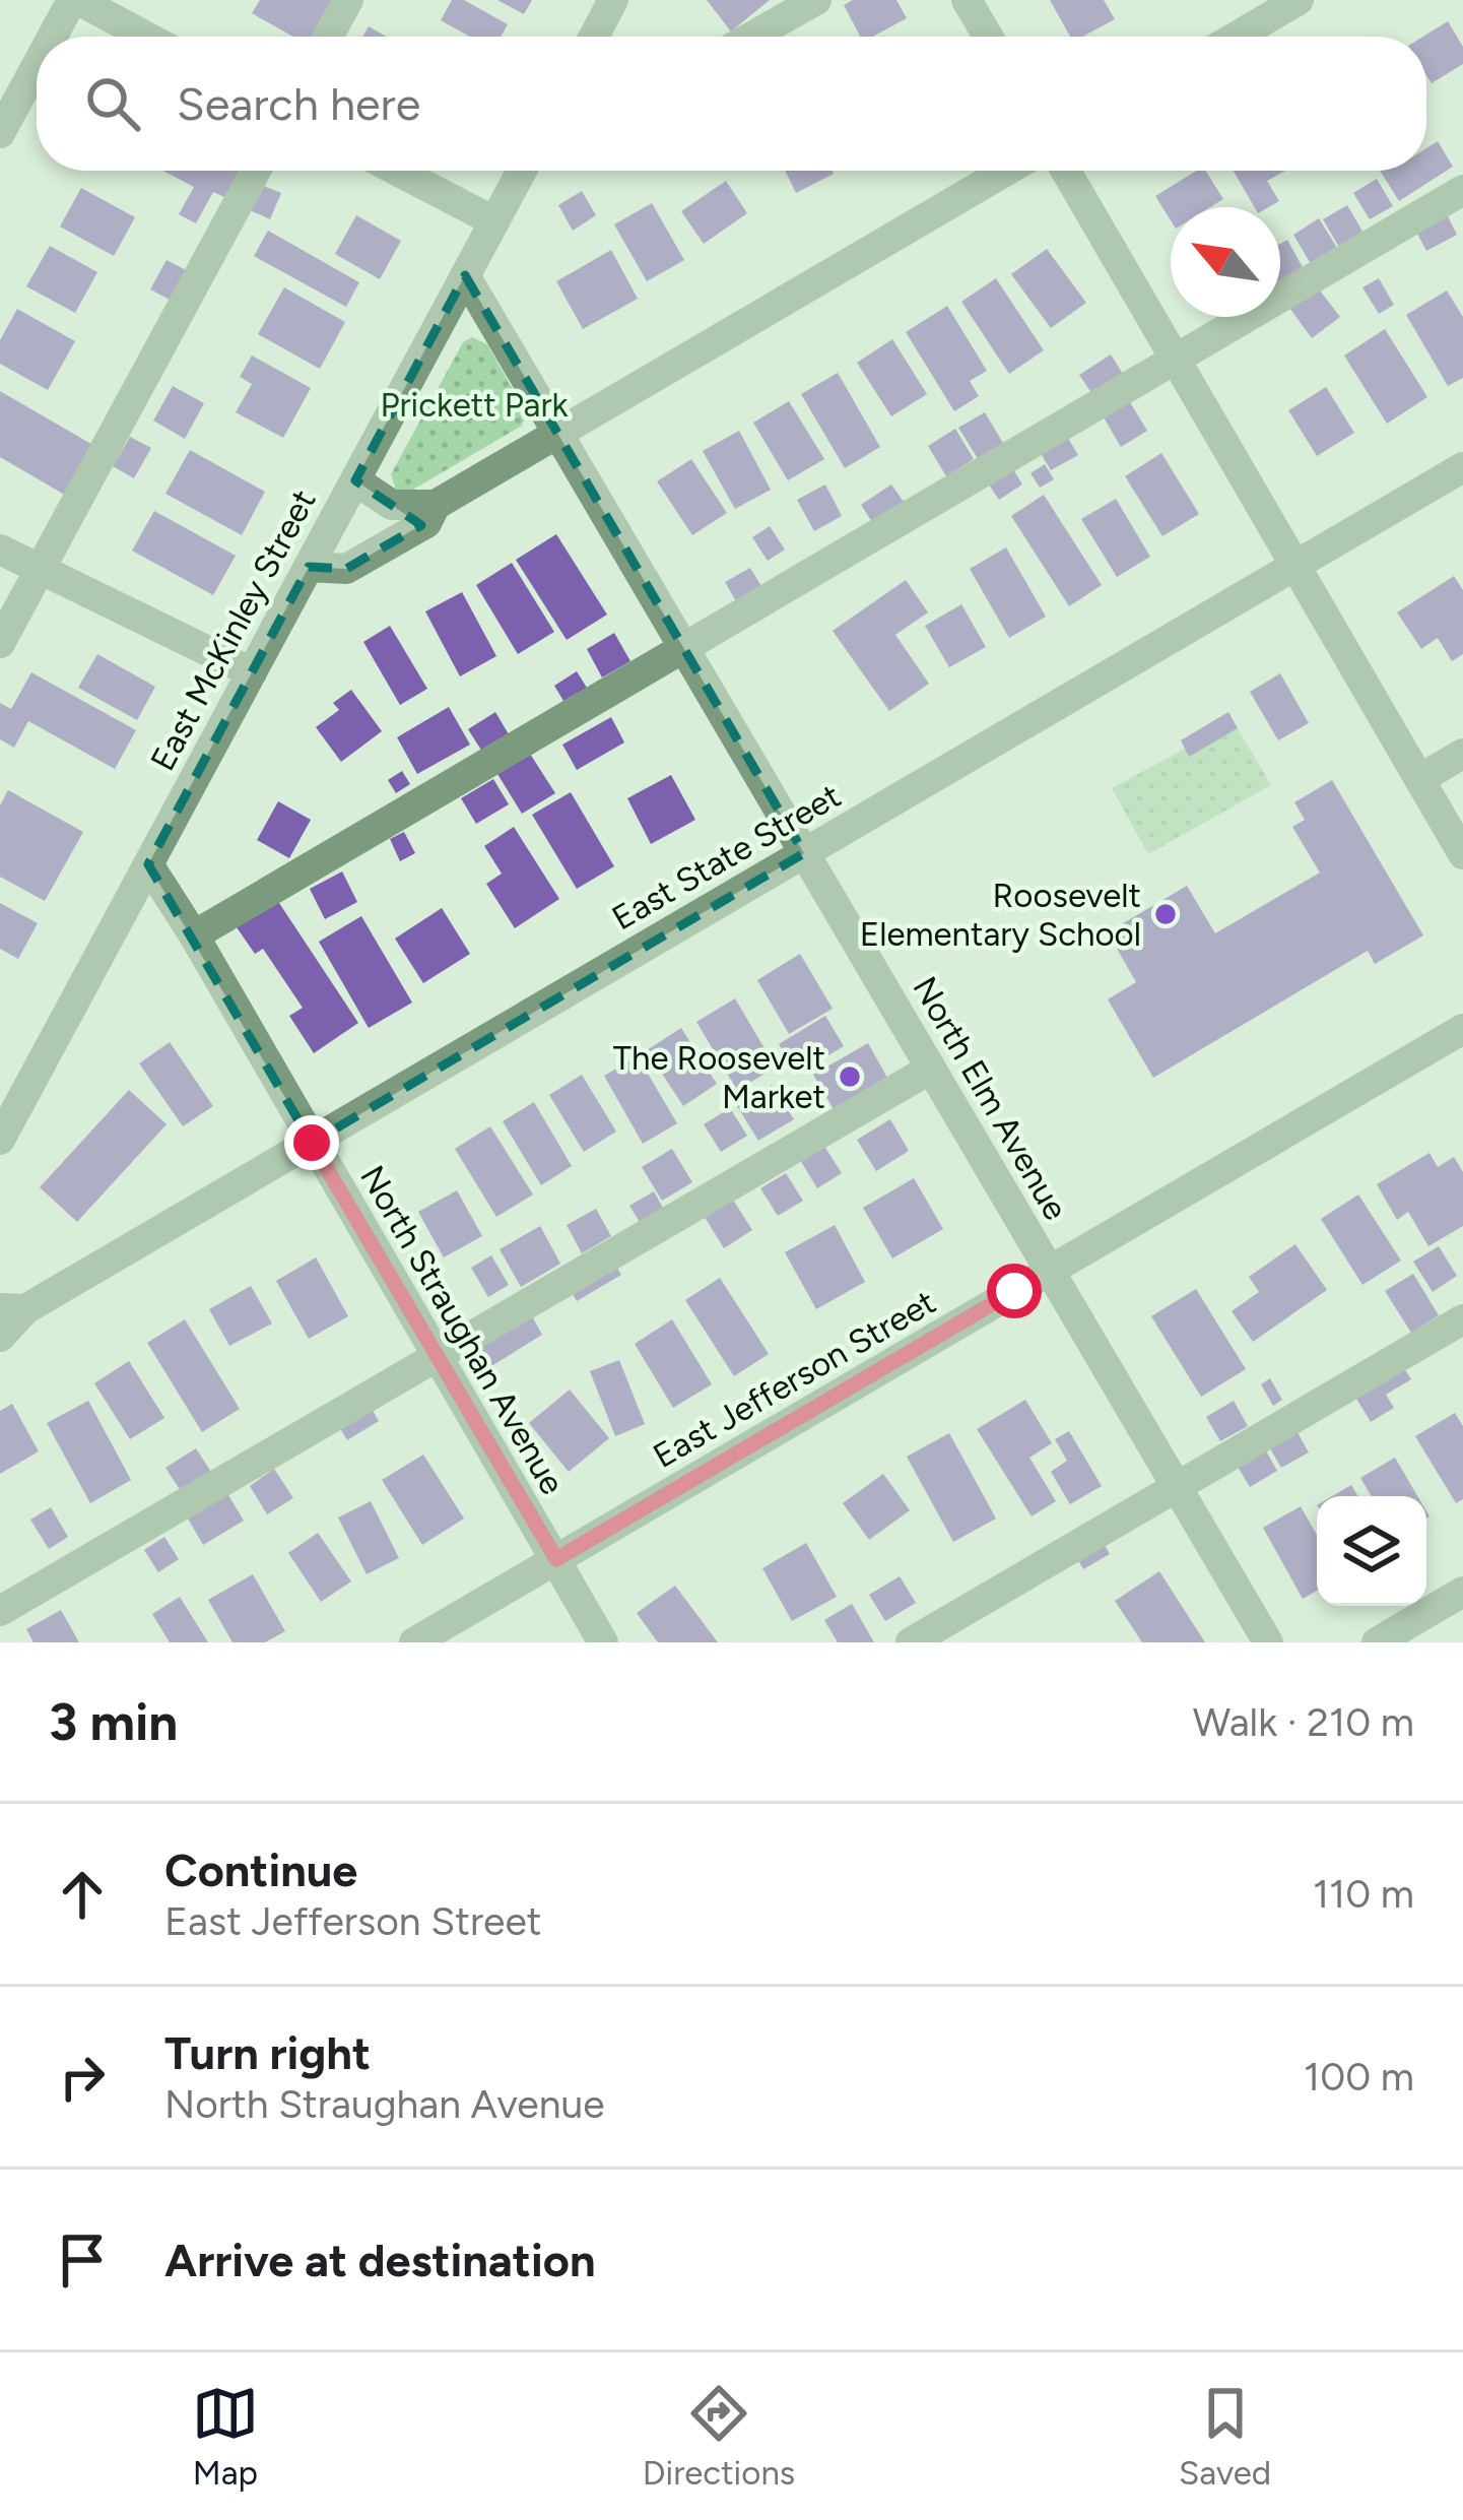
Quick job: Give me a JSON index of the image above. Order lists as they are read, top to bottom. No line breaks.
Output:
{"streets":{"street":["East McKinley Street","East State Street","North Elm Avenue","North Straughan Avenue","East Jefferson Street"]},"crossings":[["East McKinley Street","North Elm Avenue"],["East McKinley Street","North Straughan Avenue"],["East State Street","North Elm Avenue"],["East State Street","North Straughan Avenue"],["North Elm Avenue","East Jefferson Street"],["North Straughan Avenue","East Jefferson Street"]],"parks":["Prickett Park"],"places":["Roosevelt Elementary School","The Roosevelt Market"],"north":"top left","page":{"search":"Search here","heading":["3 min","Walk · 210 m"],"list":[["Continue","East Jefferson Street","110 m"],["Turn right","North Straughan Avenue","100 m"],"Arrive at destination"],"nav":["Map","Directions","Saved"]}}
